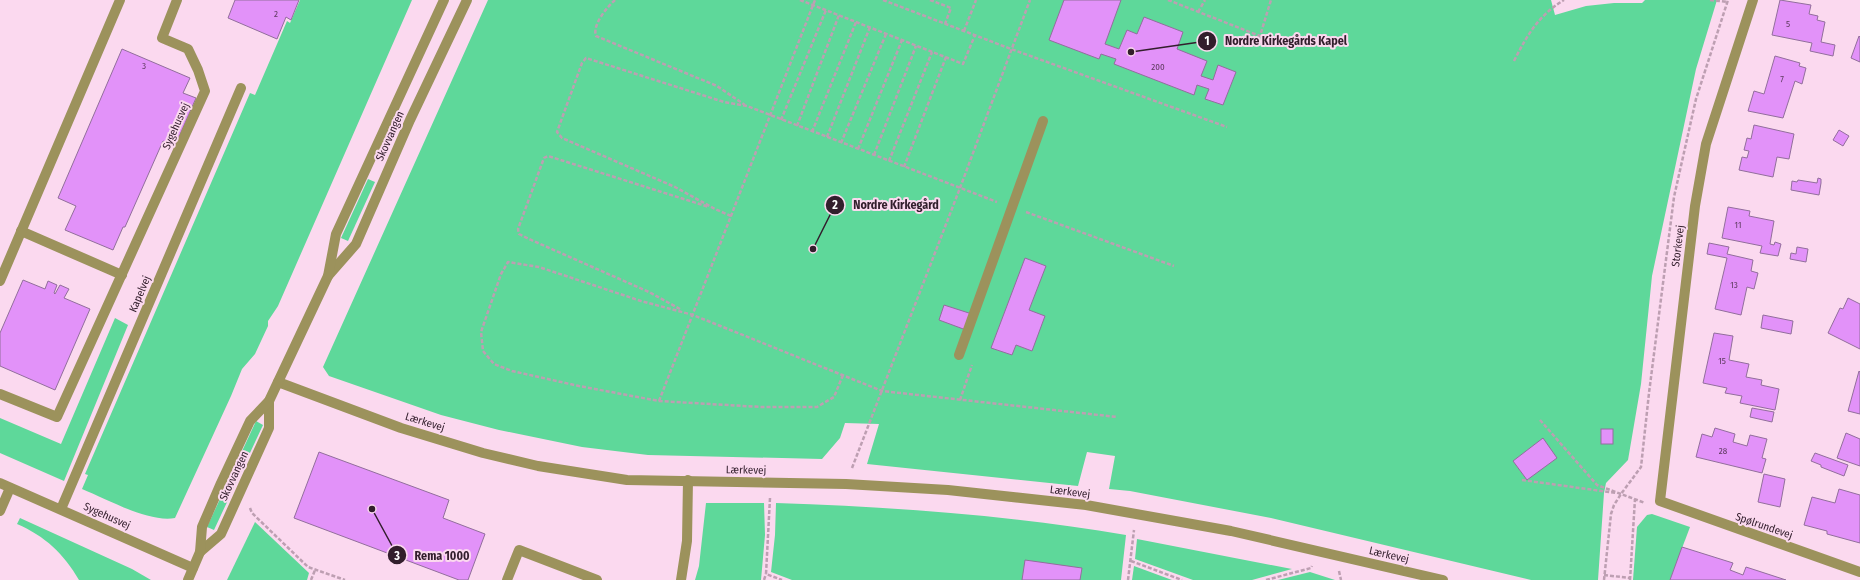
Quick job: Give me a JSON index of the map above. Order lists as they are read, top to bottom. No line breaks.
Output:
{"streets":{"street":["Sygehusvej","Skovvangen","Storkevej","Kapelvej","Lærkevej","Spølrundevej"]},"crossings":[["Sygehusvej","Skovvangen"],["Sygehusvej","Kapelvej"],["Skovvangen","Lærkevej"],["Storkevej","Spølrundevej"]],"places":["Nordre Kirkegårds Kapel","Nordre Kirkegård","Rema 1000"],"house_numbers":["2","5","3","200","7","11","13","15","28"]}
